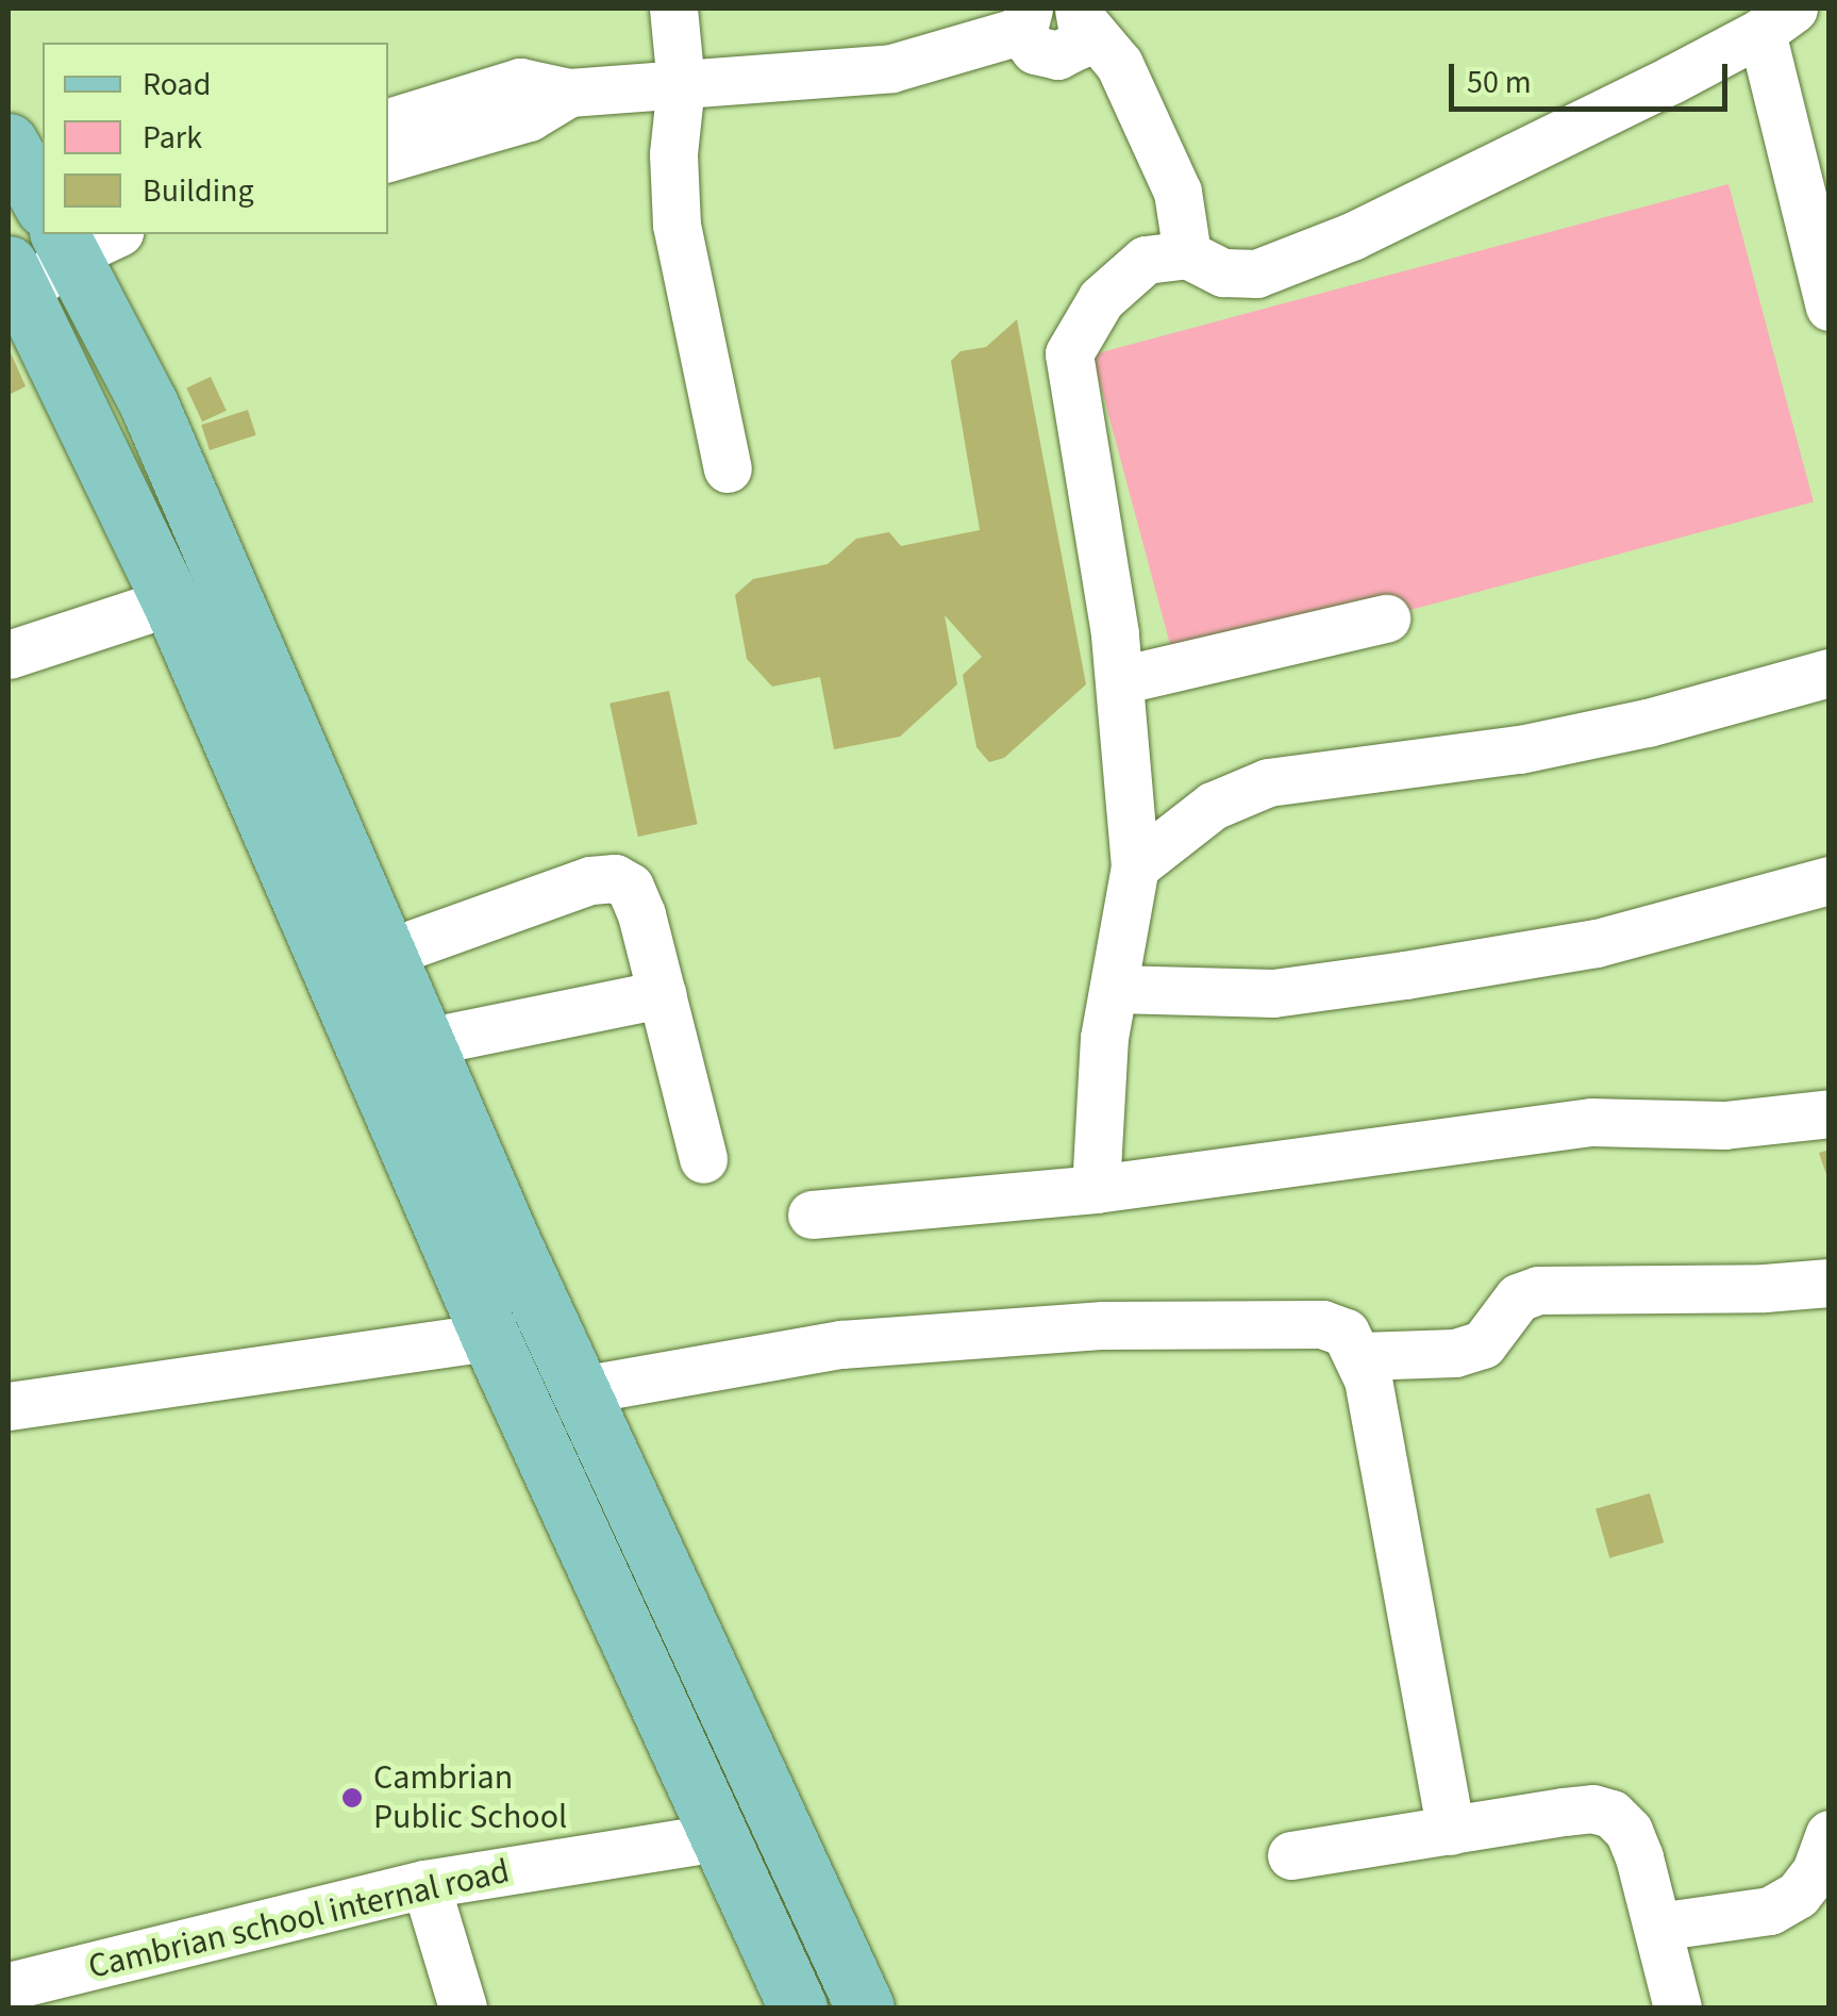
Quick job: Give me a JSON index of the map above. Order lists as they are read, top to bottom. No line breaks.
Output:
{"streets":{"street":["Cambrian school internal road"]},"places":["Cambrian Public School"],"legend":["Road","Park","Building"],"scale_bar":"50 m"}
